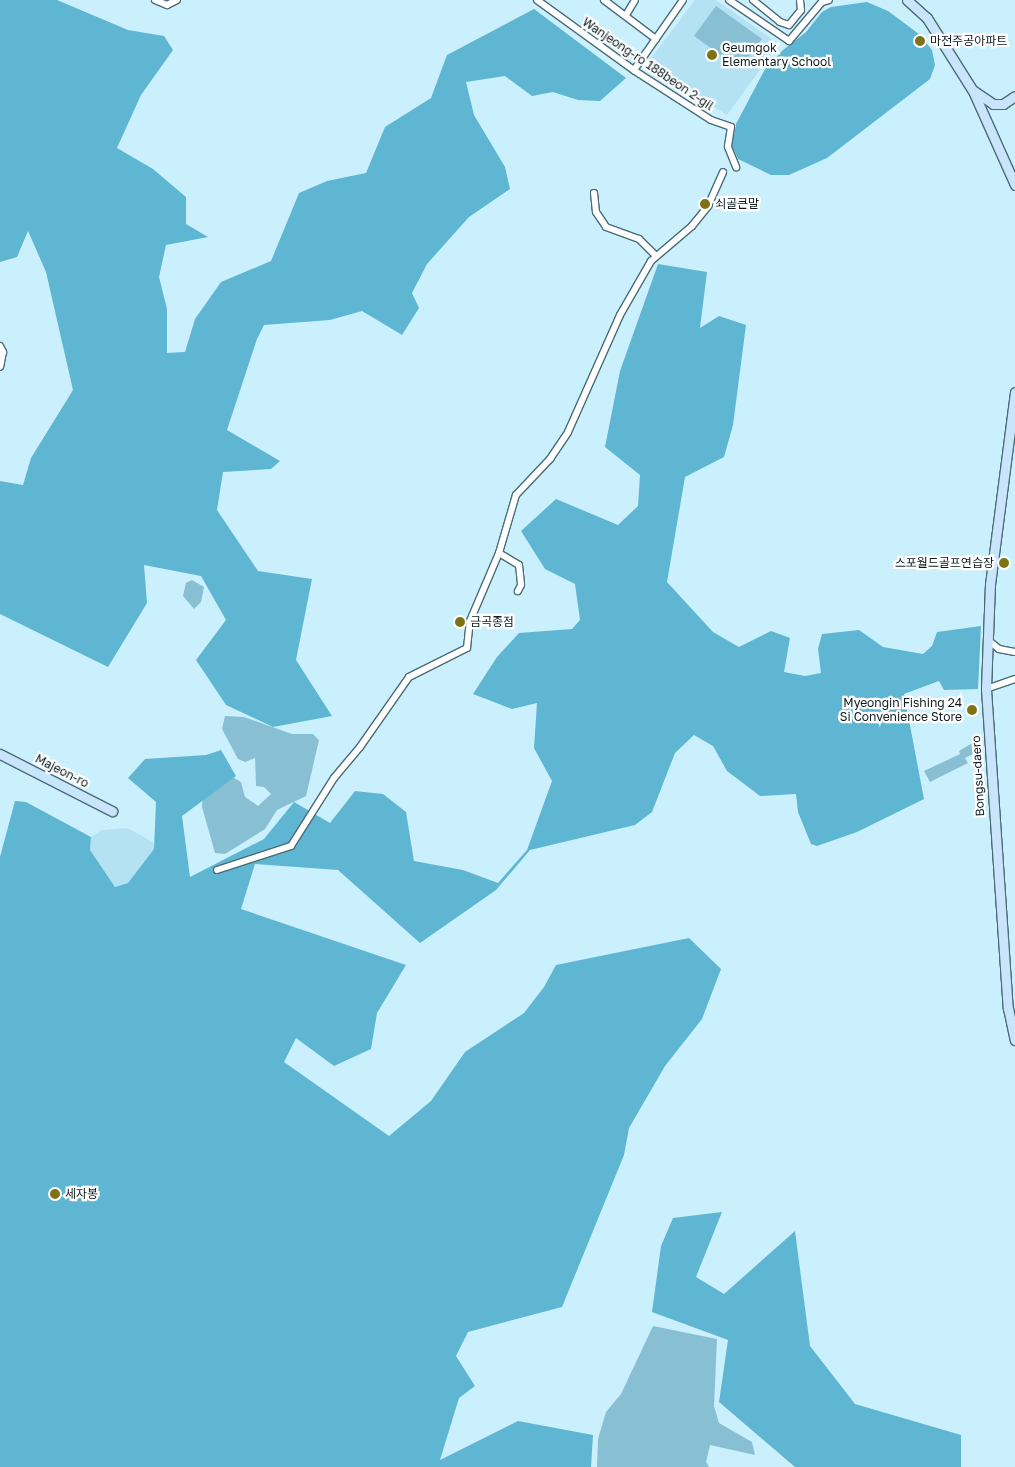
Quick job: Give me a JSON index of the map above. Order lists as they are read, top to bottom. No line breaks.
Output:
{"streets":{"main road":["Majeon-ro","Bongsu-daero"],"street":["Wanjeong-ro 188beon 2-gil"]},"places":["마전주공아파트","Geumgok Elementary School","쇠골큰말","스포월드골프연습장","금곡종점","Myeongin Fishing 24 Si Convenience Store","세자봉"]}
